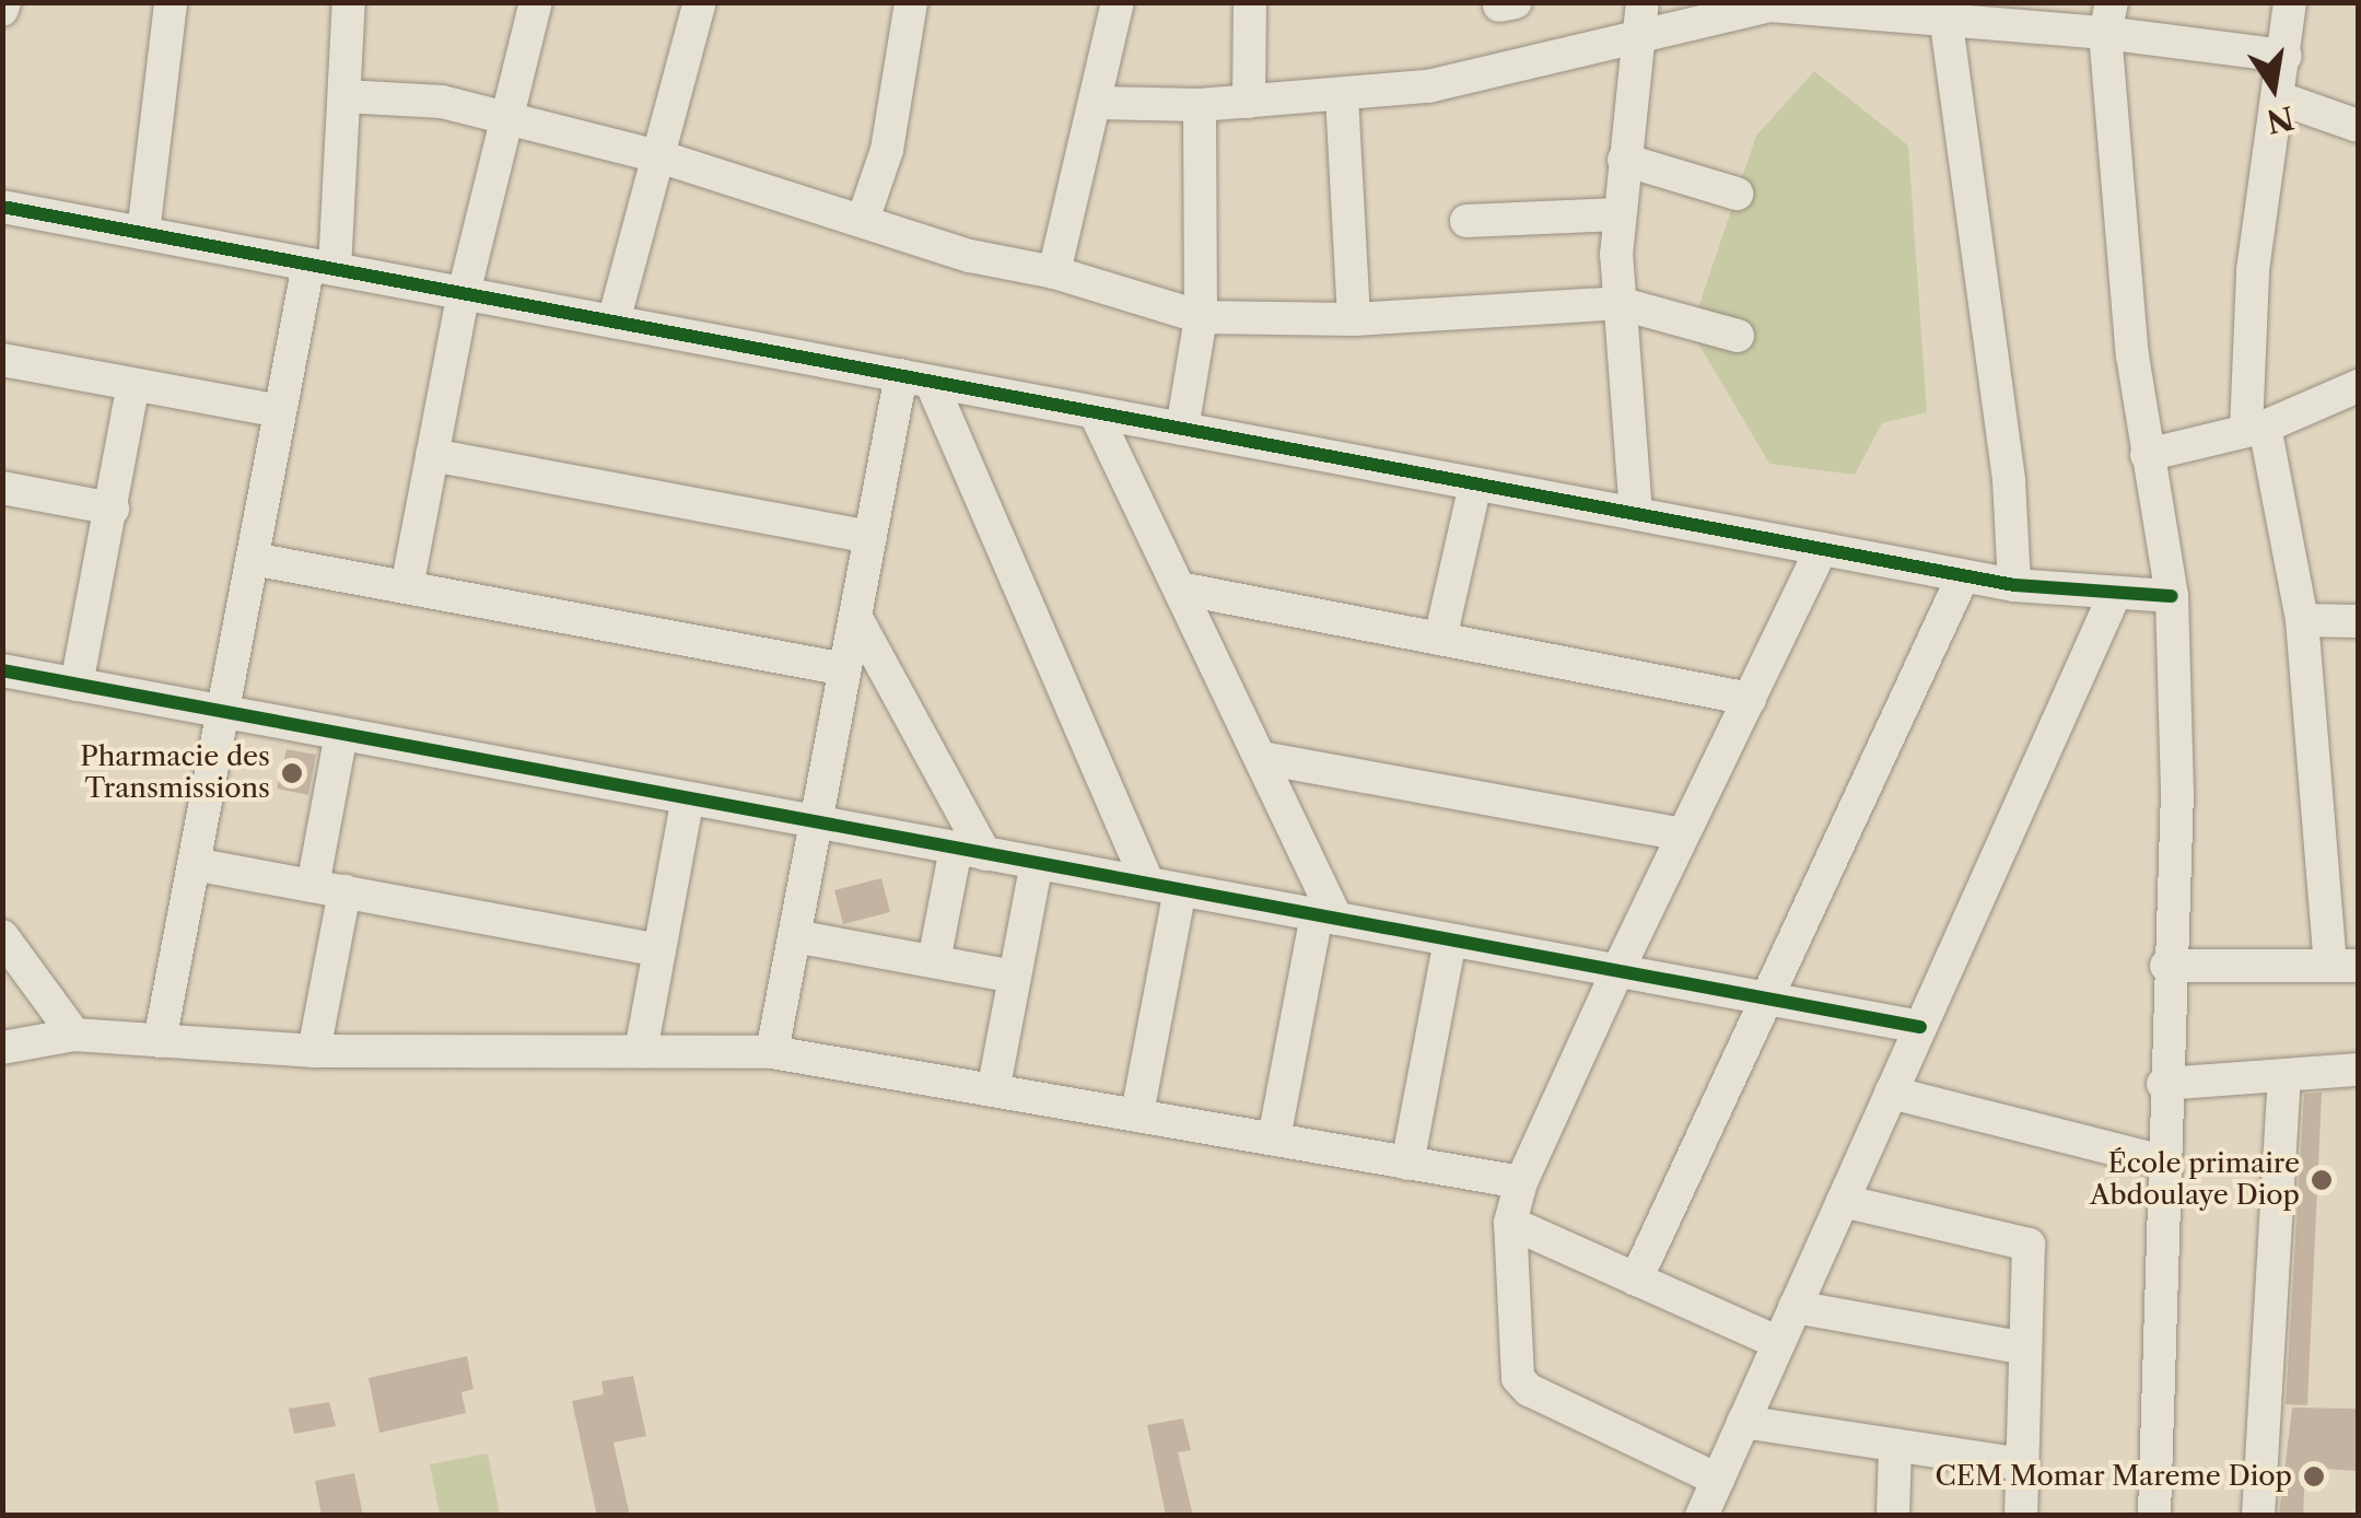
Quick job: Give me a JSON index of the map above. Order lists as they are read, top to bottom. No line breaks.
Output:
{"places":["Pharmacie des Transmissions","École primaire Abdoulaye Diop","CEM Momar Mareme Diop"],"north":"bottom"}
